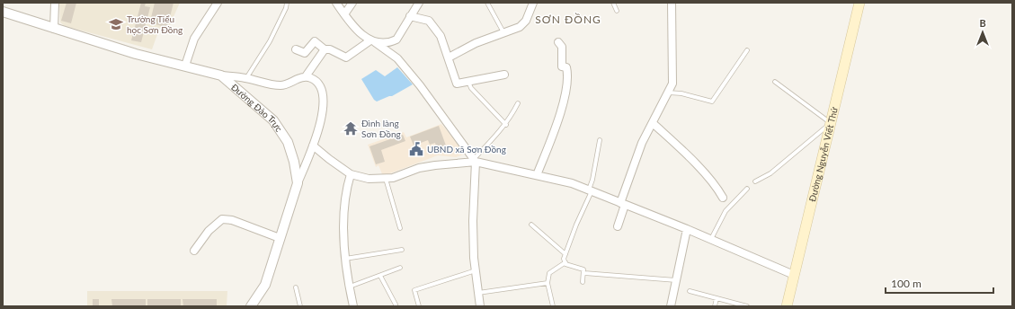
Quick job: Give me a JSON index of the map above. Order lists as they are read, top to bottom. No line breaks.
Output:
{"streets":{"main road":["Đường Nguyễn Viết Thứ"],"street":["Đường Đào Trực"]},"districts":["SƠN ĐỒNG"],"places":{"school or university":["Trường Tiểu học Sơn Đồng"],"temple":["Đình làng Sơn Đồng"],"public building":["UBND xã Sơn Đồng"]},"scale_bar":"100 m","north":"top"}
